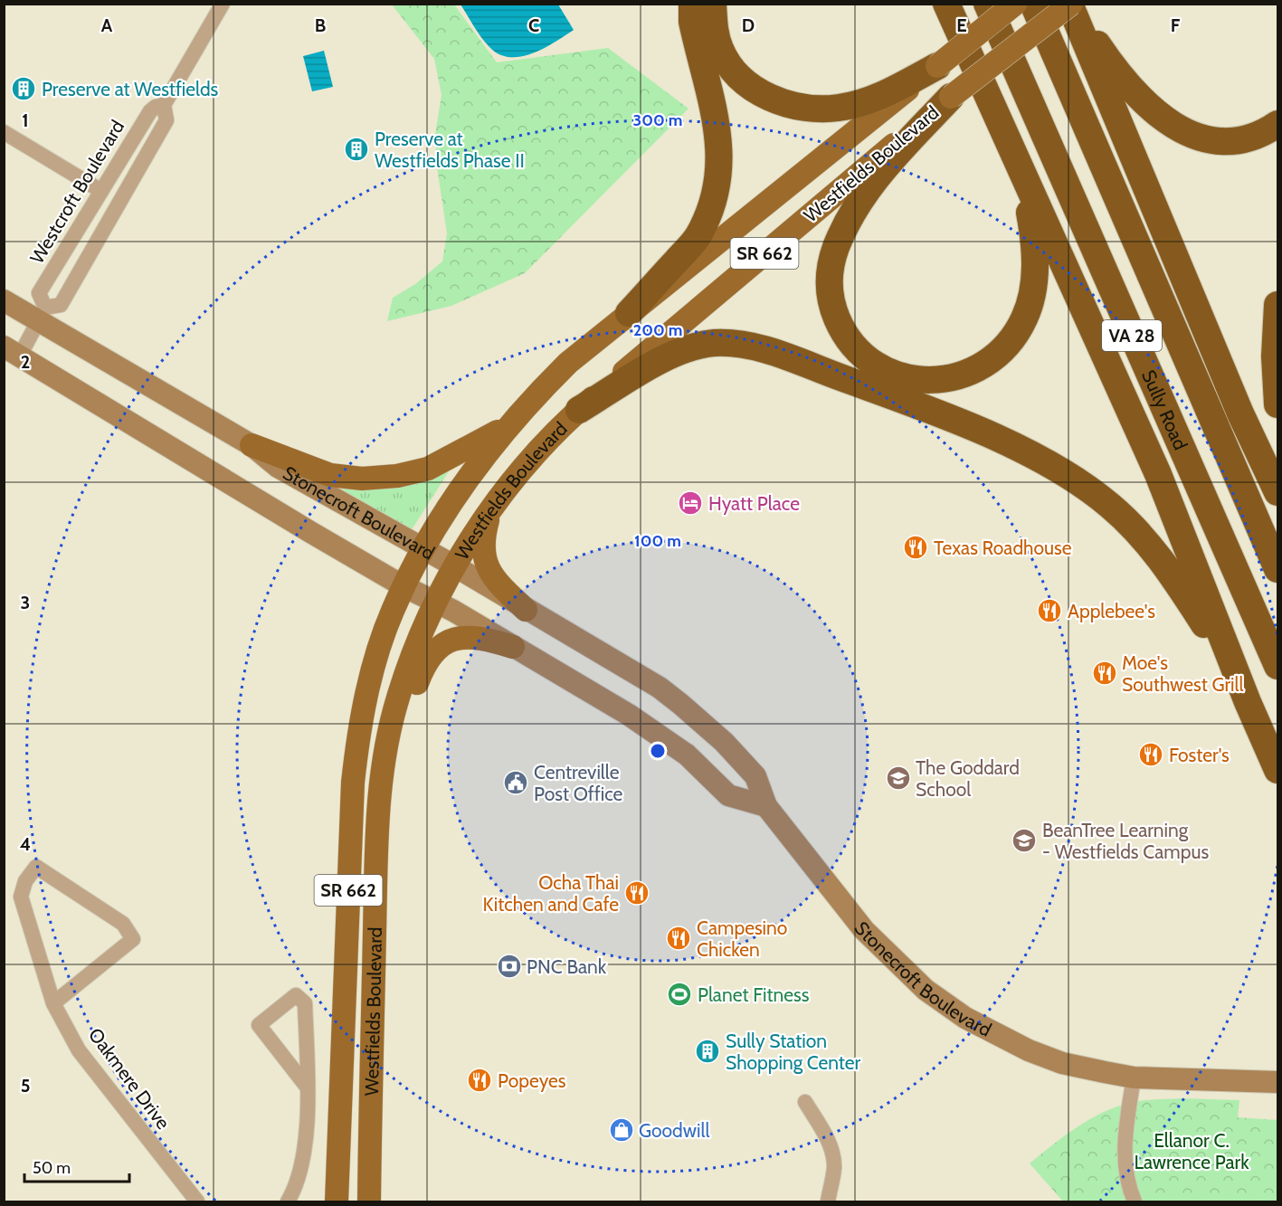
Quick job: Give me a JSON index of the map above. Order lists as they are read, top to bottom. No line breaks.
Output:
{"streets":{"highway":["VA 28","Sully Road"],"main road":["Westfields Boulevard","SR 662","Stonecroft Boulevard"],"street":["Westcroft Boulevard","Oakmere Drive"]},"crossings":[["Westfields Boulevard","Stonecroft Boulevard"],["Westcroft Boulevard","Stonecroft Boulevard"]],"parks":["Ellanor C. Lawrence Park"],"places":{"building":["Preserve at Westfields","Preserve at Westfields Phase II","Sully Station Shopping Center"],"hotel":["Hyatt Place"],"restaurant":["Texas Roadhouse","Applebee's","Moe's Southwest Grill","Foster's","Ocha Thai Kitchen and Cafe","Campesino Chicken","Popeyes"],"school or university":["The Goddard School","BeanTree Learning - Westfields Campus"],"public building":["Centreville Post Office"],"bank":["PNC Bank"],"sports":["Planet Fitness"],"shop":["Goodwill"]},"scale_bar":"50 m","grid":{"columns":["A","B","C","D","E","F"],"rows":["1","2","3","4","5"]},"rings":["300 m","200 m","100 m"]}
